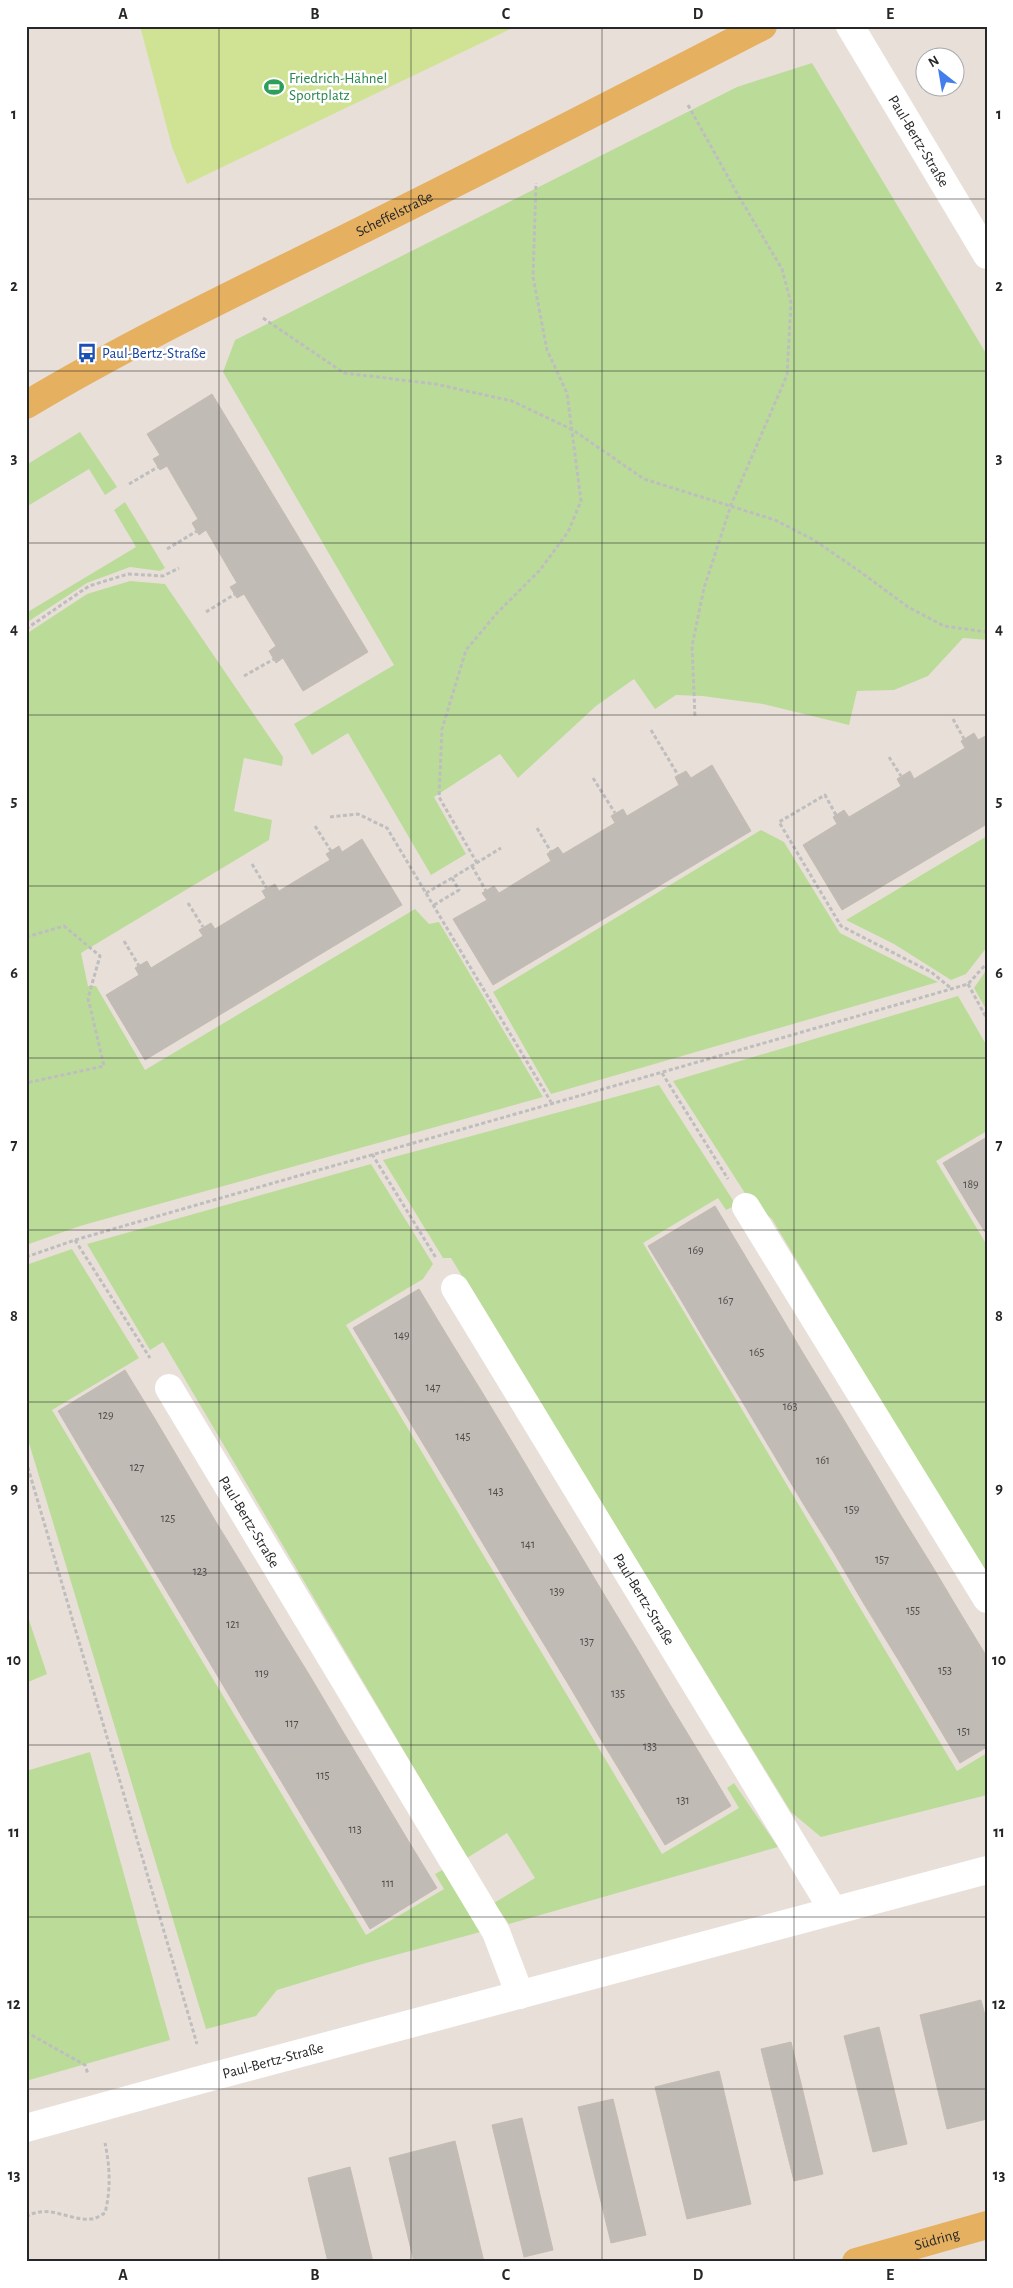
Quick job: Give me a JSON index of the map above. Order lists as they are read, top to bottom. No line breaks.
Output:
{"streets":{"main road":["Scheffelstraße","Südring"],"street":["Paul-Bertz-Straße"]},"places":{"sports":["Friedrich-Hähnel Sportplatz"],"bus stop":["Paul-Bertz-Straße"]},"house_numbers":["189","169","167","149","165","147","163","129","145","161","127","143","159","125","141","157","123","139","155","121","137","153","119","135","117","151","133","115","131","113","111"],"north":"top left","grid":{"columns":["A","B","C","D","E"],"rows":["1","2","3","4","5","6","7","8","9","10","11","12","13"]}}
